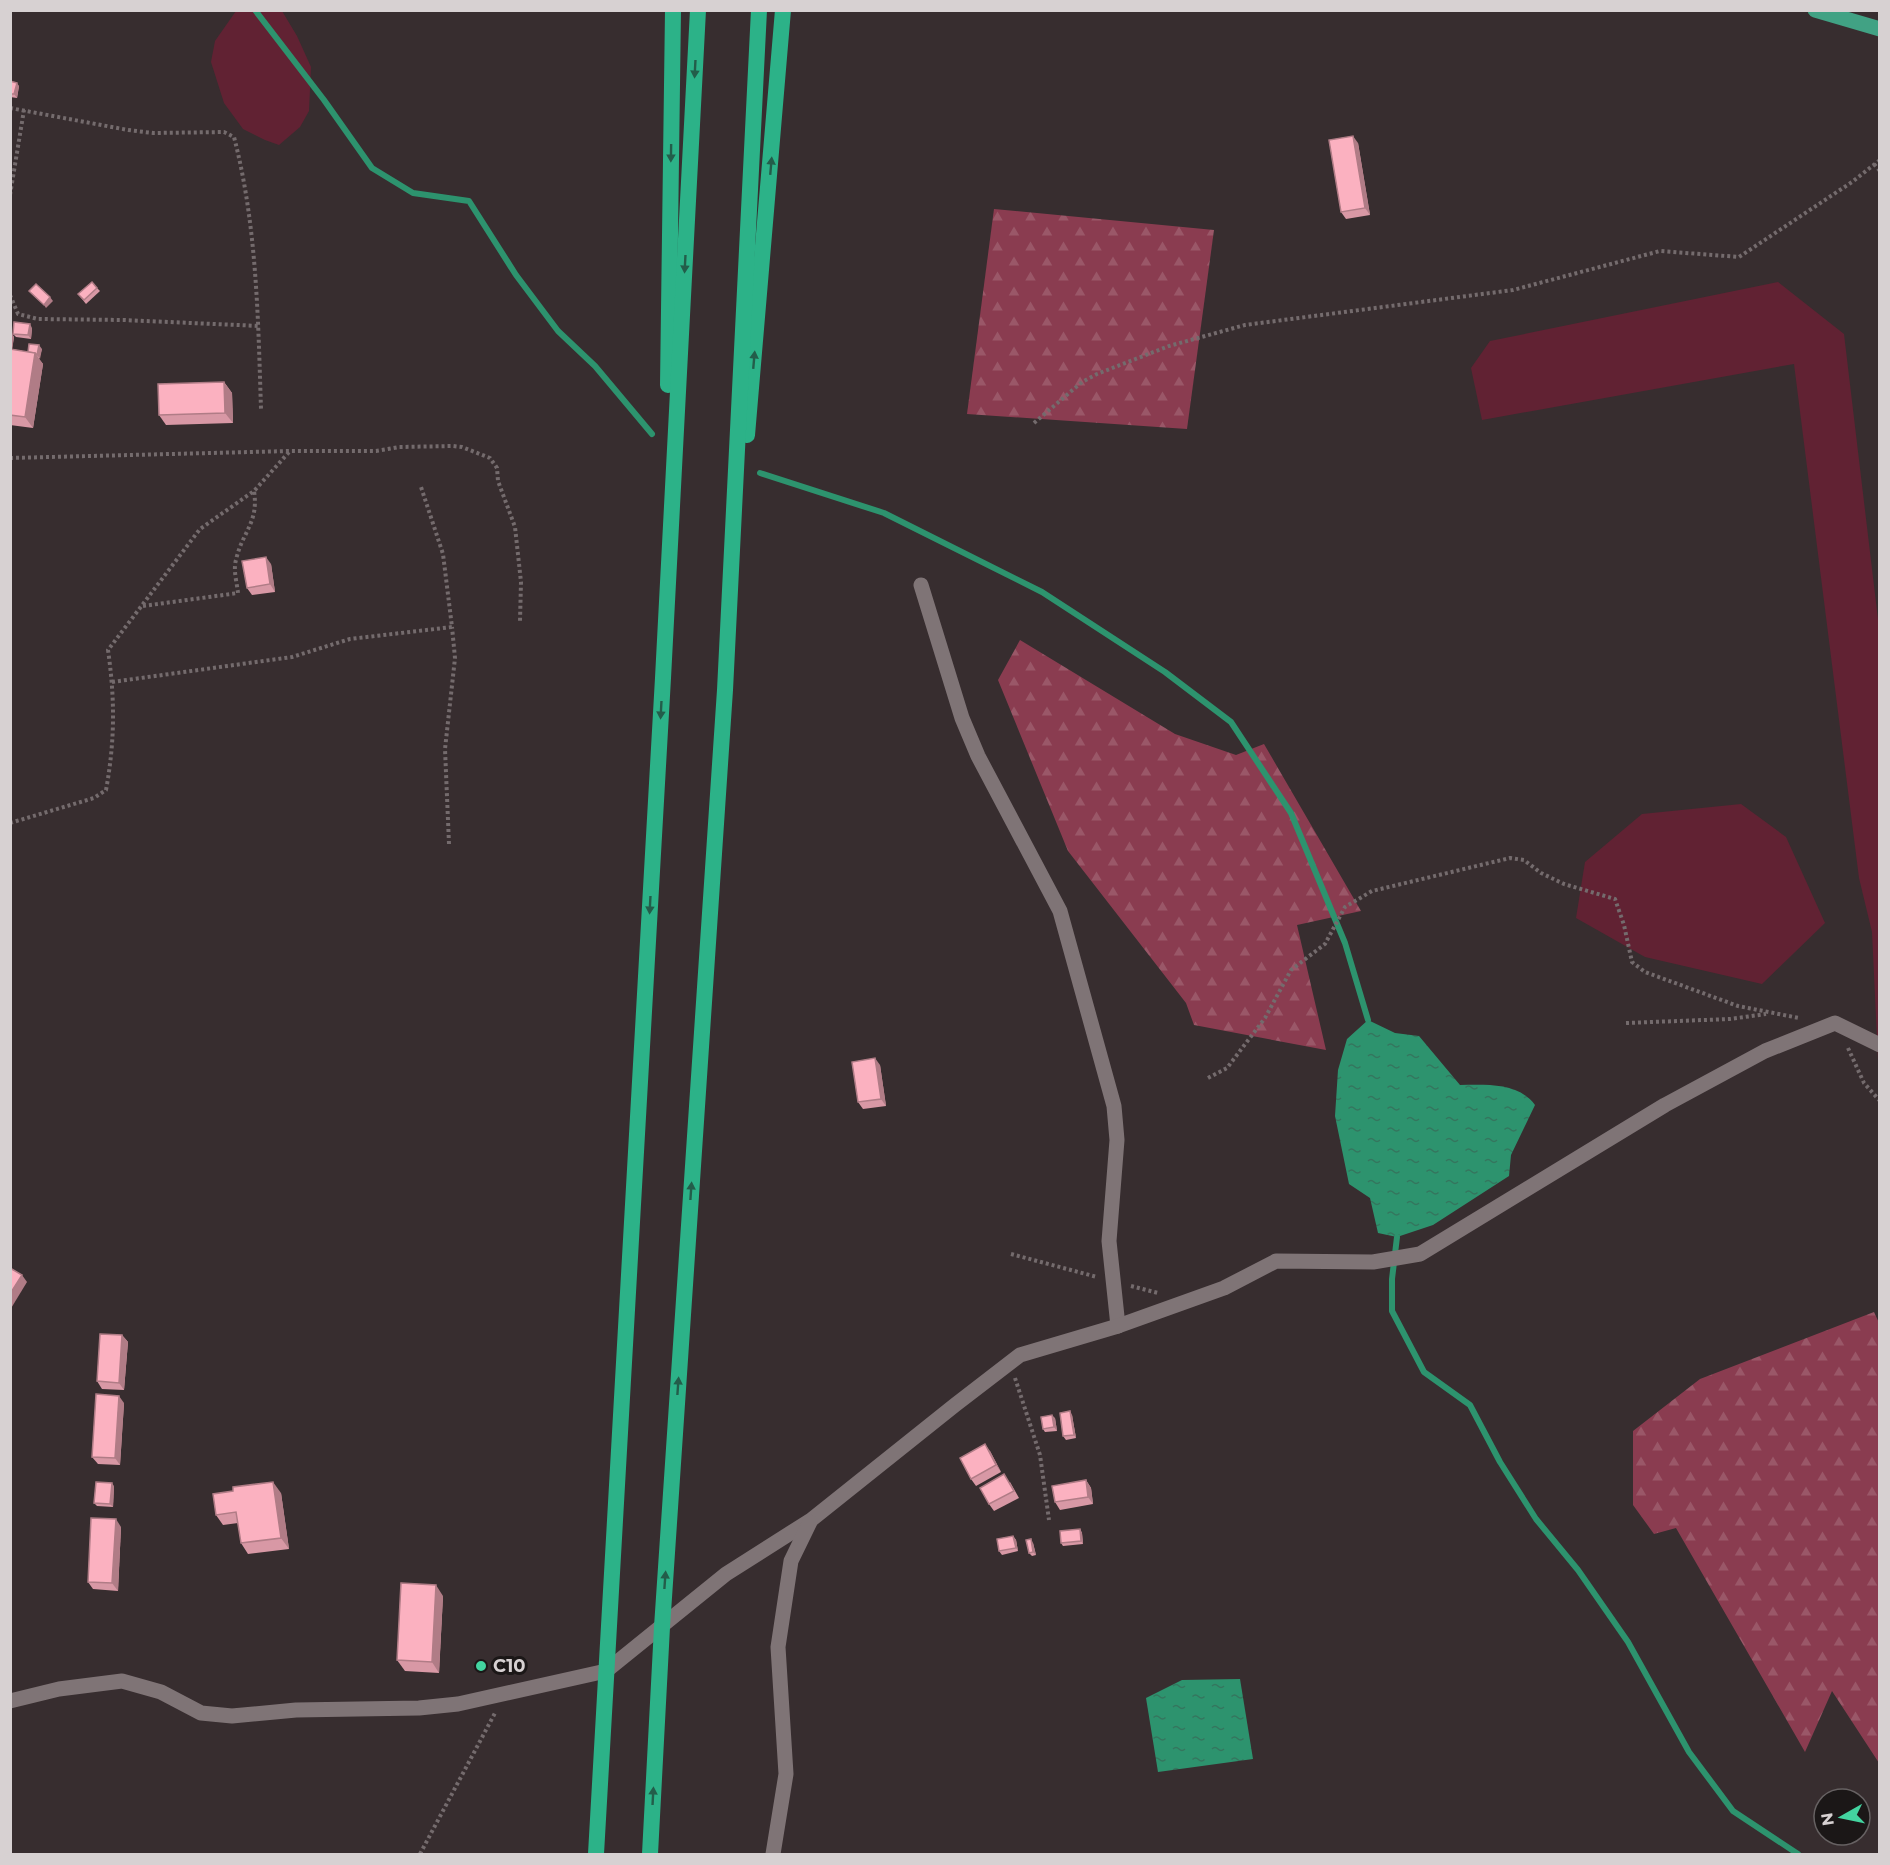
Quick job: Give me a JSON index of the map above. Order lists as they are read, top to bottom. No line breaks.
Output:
{"places":["C10"],"north":"left"}
